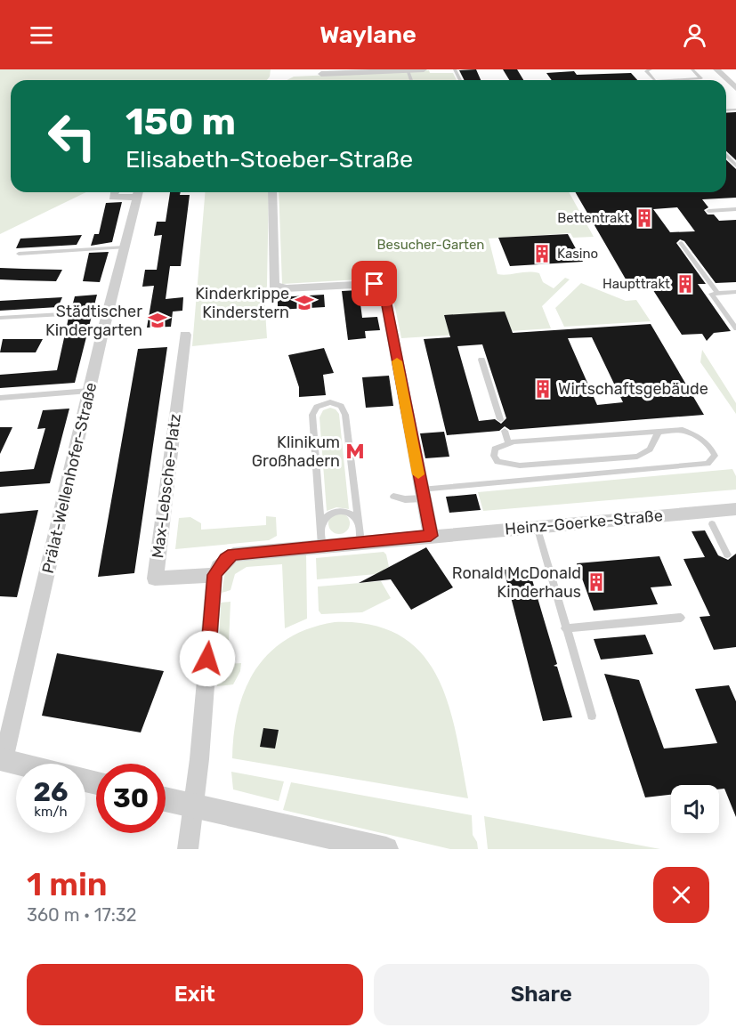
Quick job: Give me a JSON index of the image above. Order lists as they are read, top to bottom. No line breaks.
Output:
{"streets":{"street":["Prälat-Wellenhofer-Straße","Max-Lebsche-Platz","Heinz-Goerke-Straße"]},"parks":["Besucher-Garten"],"places":{"building":["Bettentrakt","Kasino","Haupttrakt","Wirtschaftsgebäude","Ronald McDonald Kinderhaus"],"school or university":["Kinderkrippe Kinderstern","Städtischer Kindergarten"],"metro station":["Klinikum Großhadern"]},"page":{"header":"Waylane","turn":["150 m","Elisabeth-Stoeber-Straße"],"speed":"26 km/h","limit":"30","heading":["1 min","360 m · 17:32"],"buttons":["Exit","Share"]}}
